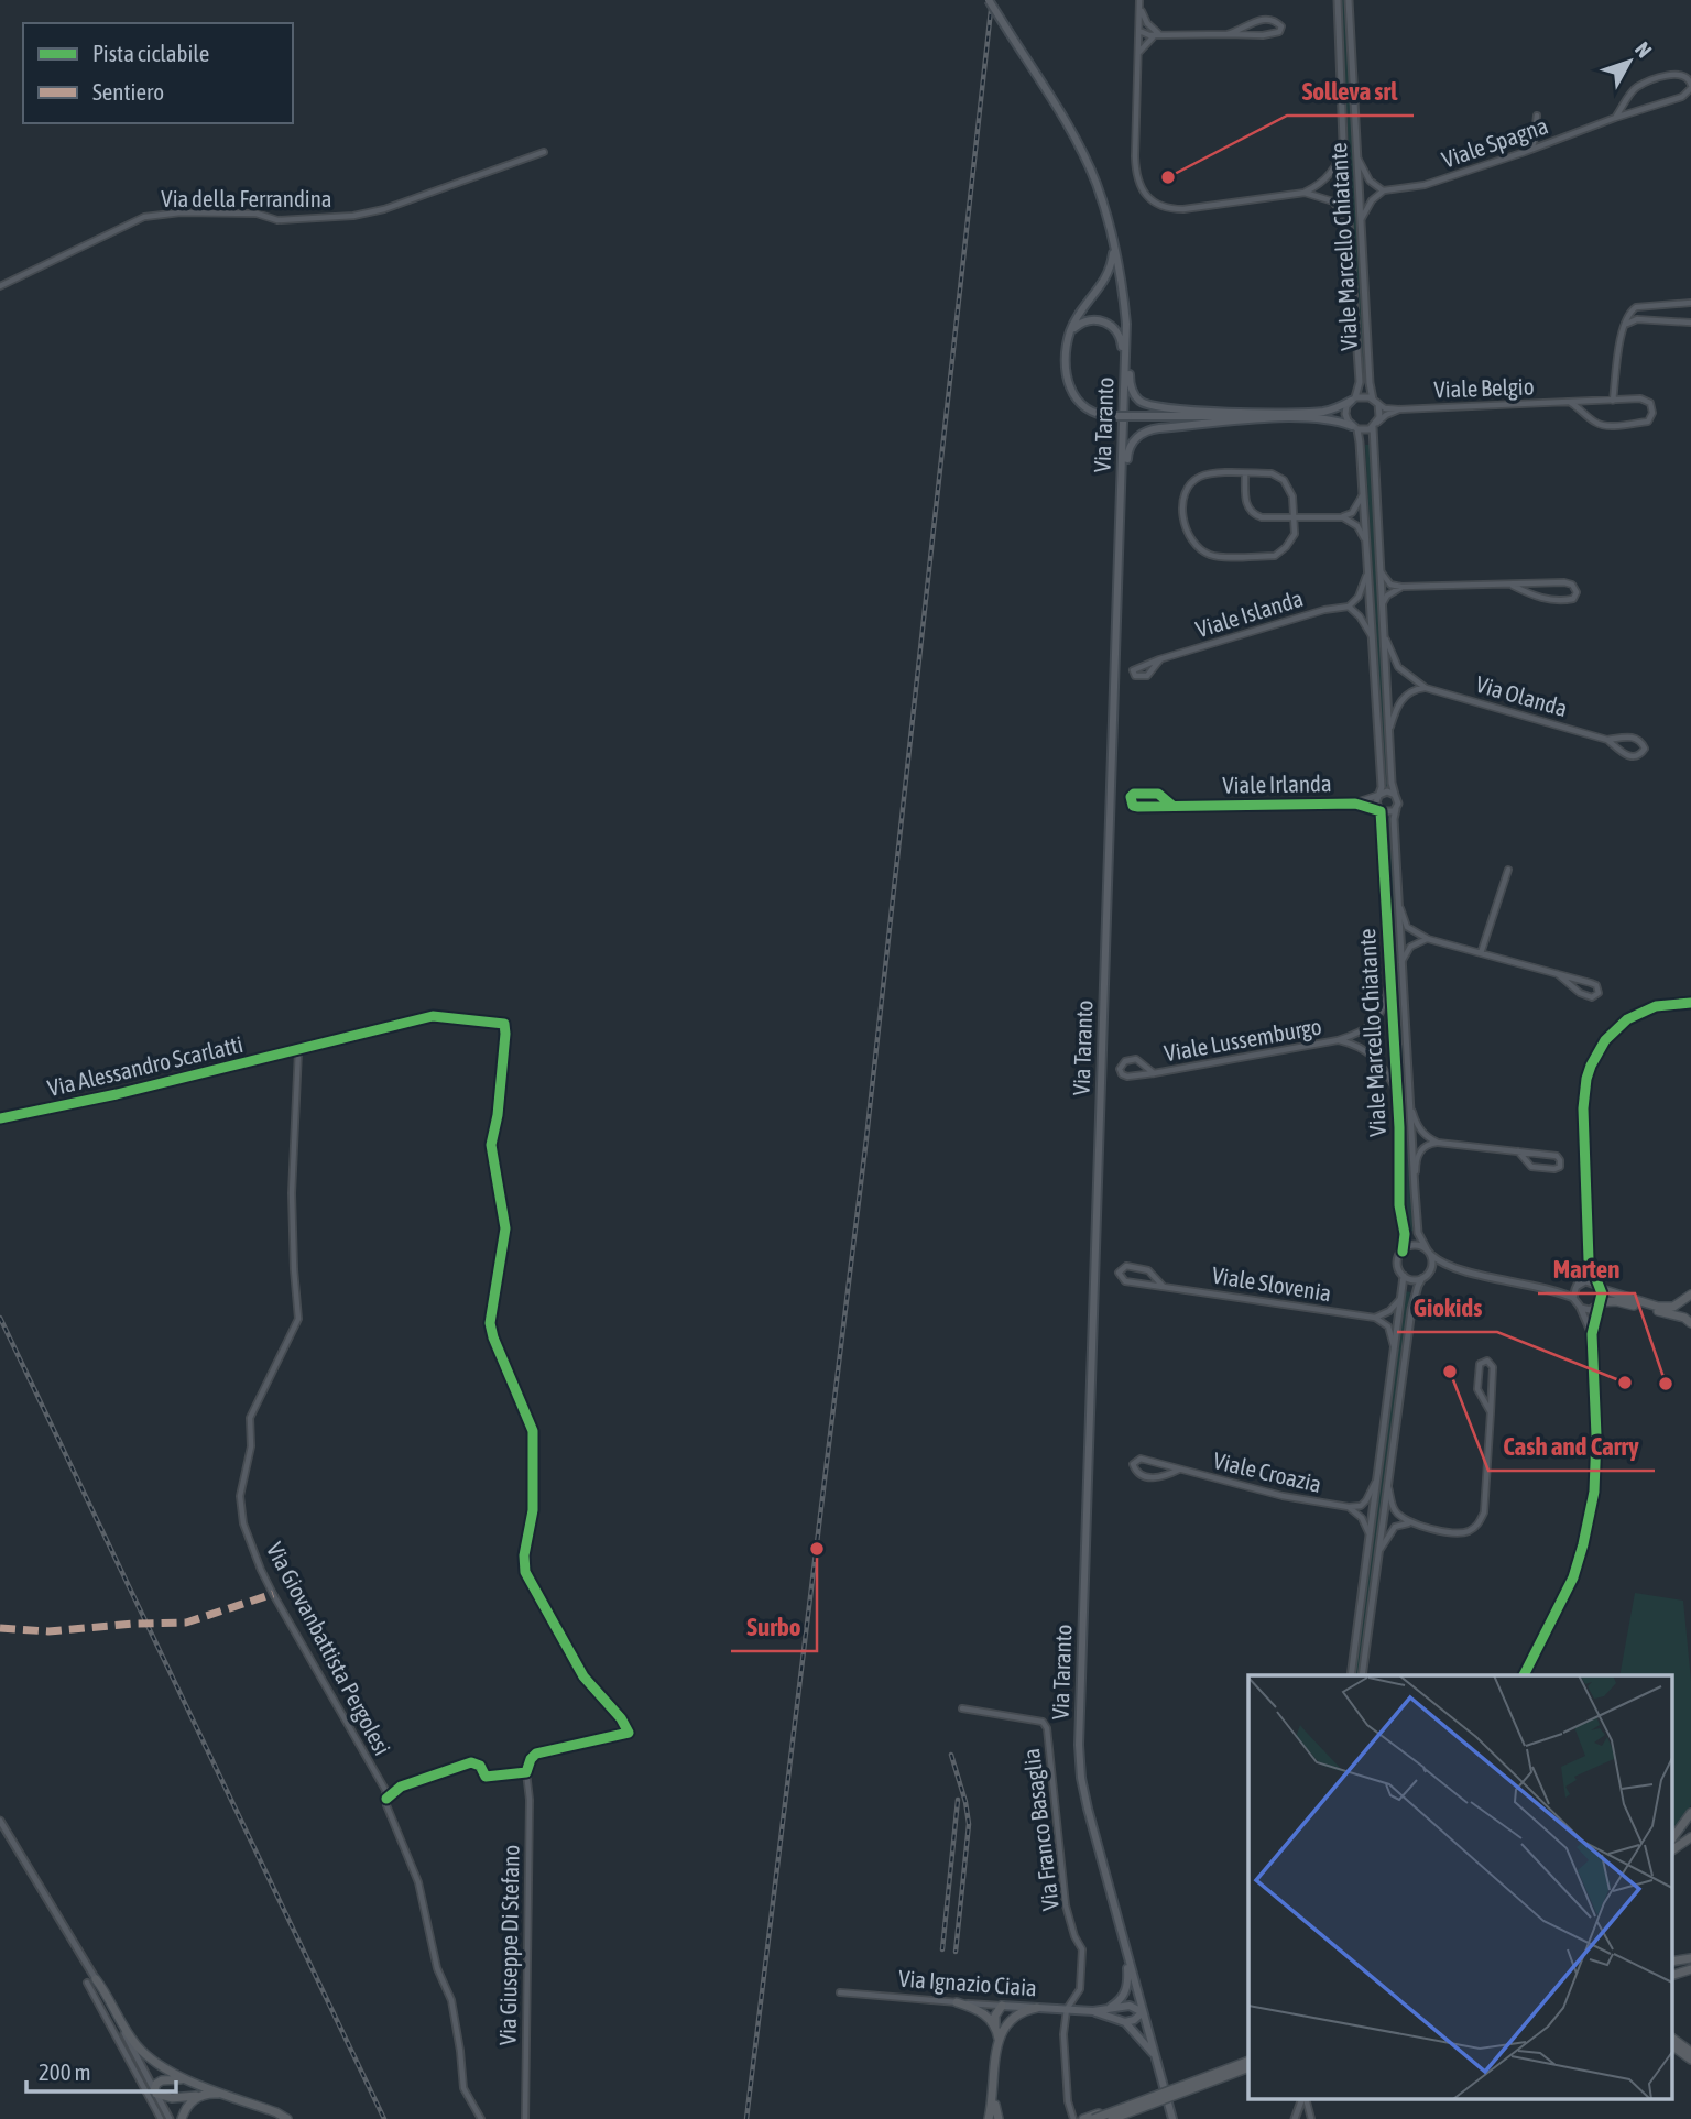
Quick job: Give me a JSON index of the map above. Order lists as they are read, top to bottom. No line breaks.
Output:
{"streets":{"main road":["Via Taranto","Via Ignazio Ciaia"],"street":["Viale Spagna","Via della Ferrandina","Viale Marcello Chiatante","Viale Belgio","Viale Islanda","Via Olanda","Viale Irlanda","Viale Lussemburgo","Via Alessandro Scarlatti","Viale Slovenia","Viale Croazia","Via Giovanbattista Pergolesi","Via Franco Basaglia","Via Giuseppe Di Stefano"]},"crossings":[["Viale Marcello Chiatante","Viale Belgio"],["Viale Marcello Chiatante","Via Olanda"],["Viale Marcello Chiatante","Viale Irlanda"],["Viale Marcello Chiatante","Viale Lussemburgo"],["Viale Marcello Chiatante","Viale Croazia"],["Via Taranto","Via Ignazio Ciaia"],["Via Alessandro Scarlatti","Via Giovanbattista Pergolesi"],["Via Alessandro Scarlatti","Via Giuseppe Di Stefano"],["Via Franco Basaglia","Via Ignazio Ciaia"]],"places":["Solleva srl","Cash and Carry","Giokids","Marten","Surbo"],"legend":["Pista ciclabile","Sentiero"],"scale_bar":"200 m","north":"top right"}
